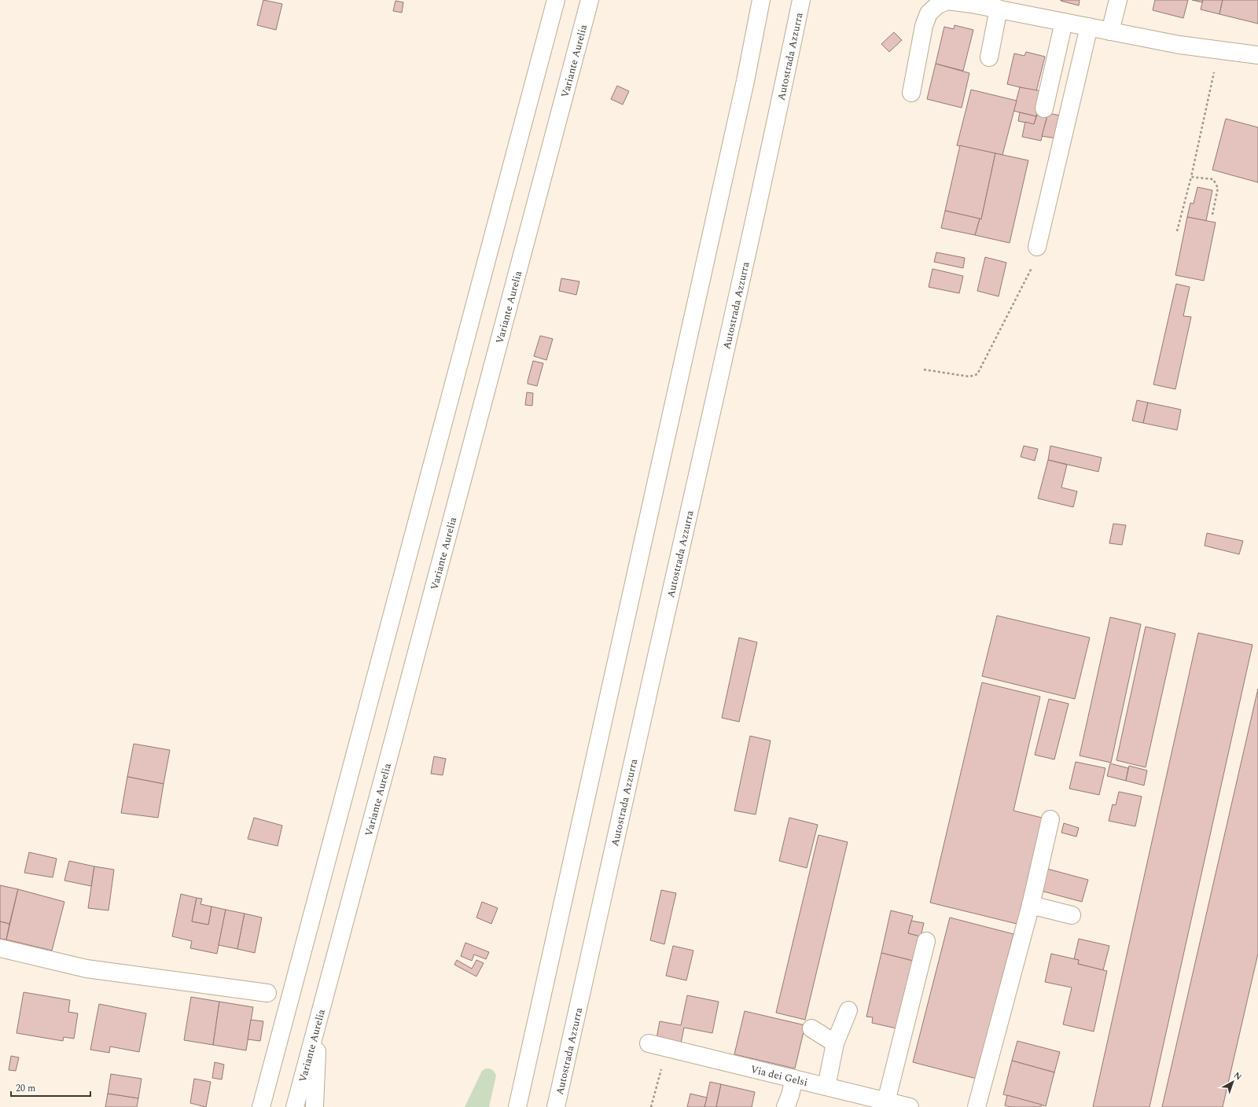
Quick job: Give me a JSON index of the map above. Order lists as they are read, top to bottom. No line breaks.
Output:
{"streets":{"main road":["Autostrada Azzurra","Variante Aurelia","Via dei Gelsi"]},"scale_bar":"20 m","north":"top right"}
